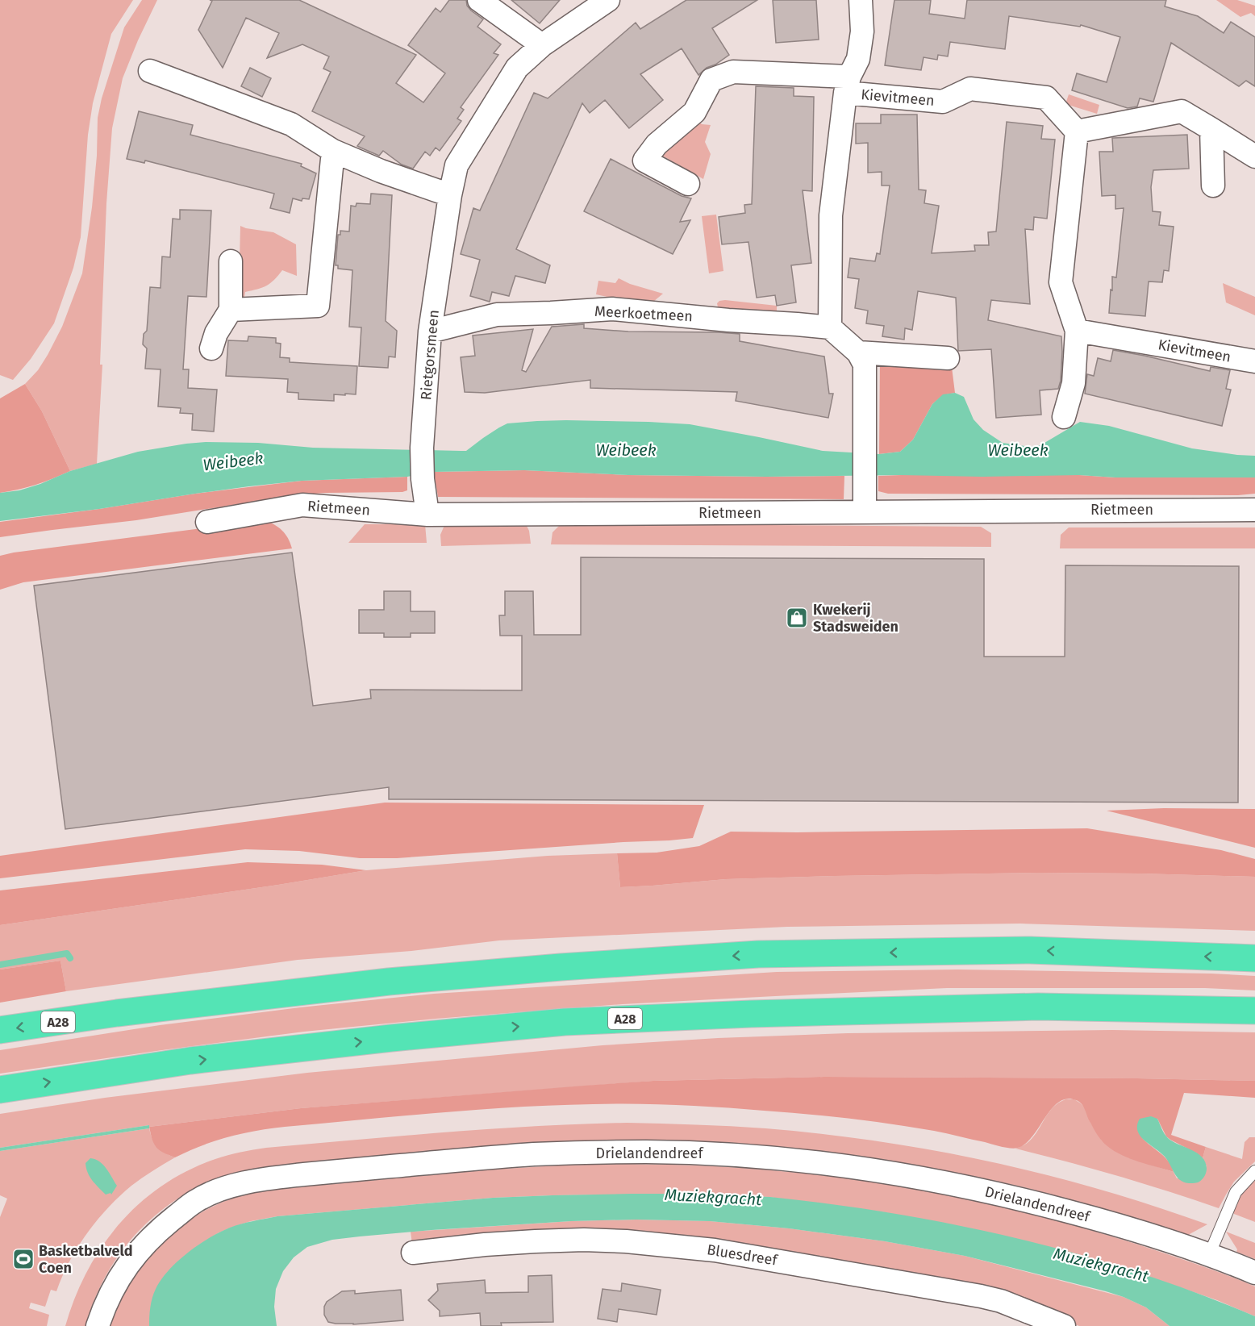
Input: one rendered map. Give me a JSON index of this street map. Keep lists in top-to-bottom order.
{
  "streets": {
    "highway": ["A28"],
    "street": [
      "Kievitmeen",
      "Meerkoetmeen",
      "Rietgorsmeen",
      "Rietmeen",
      "Drielandendreef",
      "Bluesdreef"
    ]
  },
  "crossings": [
    ["Meerkoetmeen", "Rietgorsmeen"],
    ["Rietgorsmeen", "Rietmeen"]
  ],
  "water": ["Weibeek", "Muziekgracht"],
  "places": {
    "shop": ["Kwekerij Stadsweiden"],
    "sports": ["Basketbalveld Coen"]
  }
}
